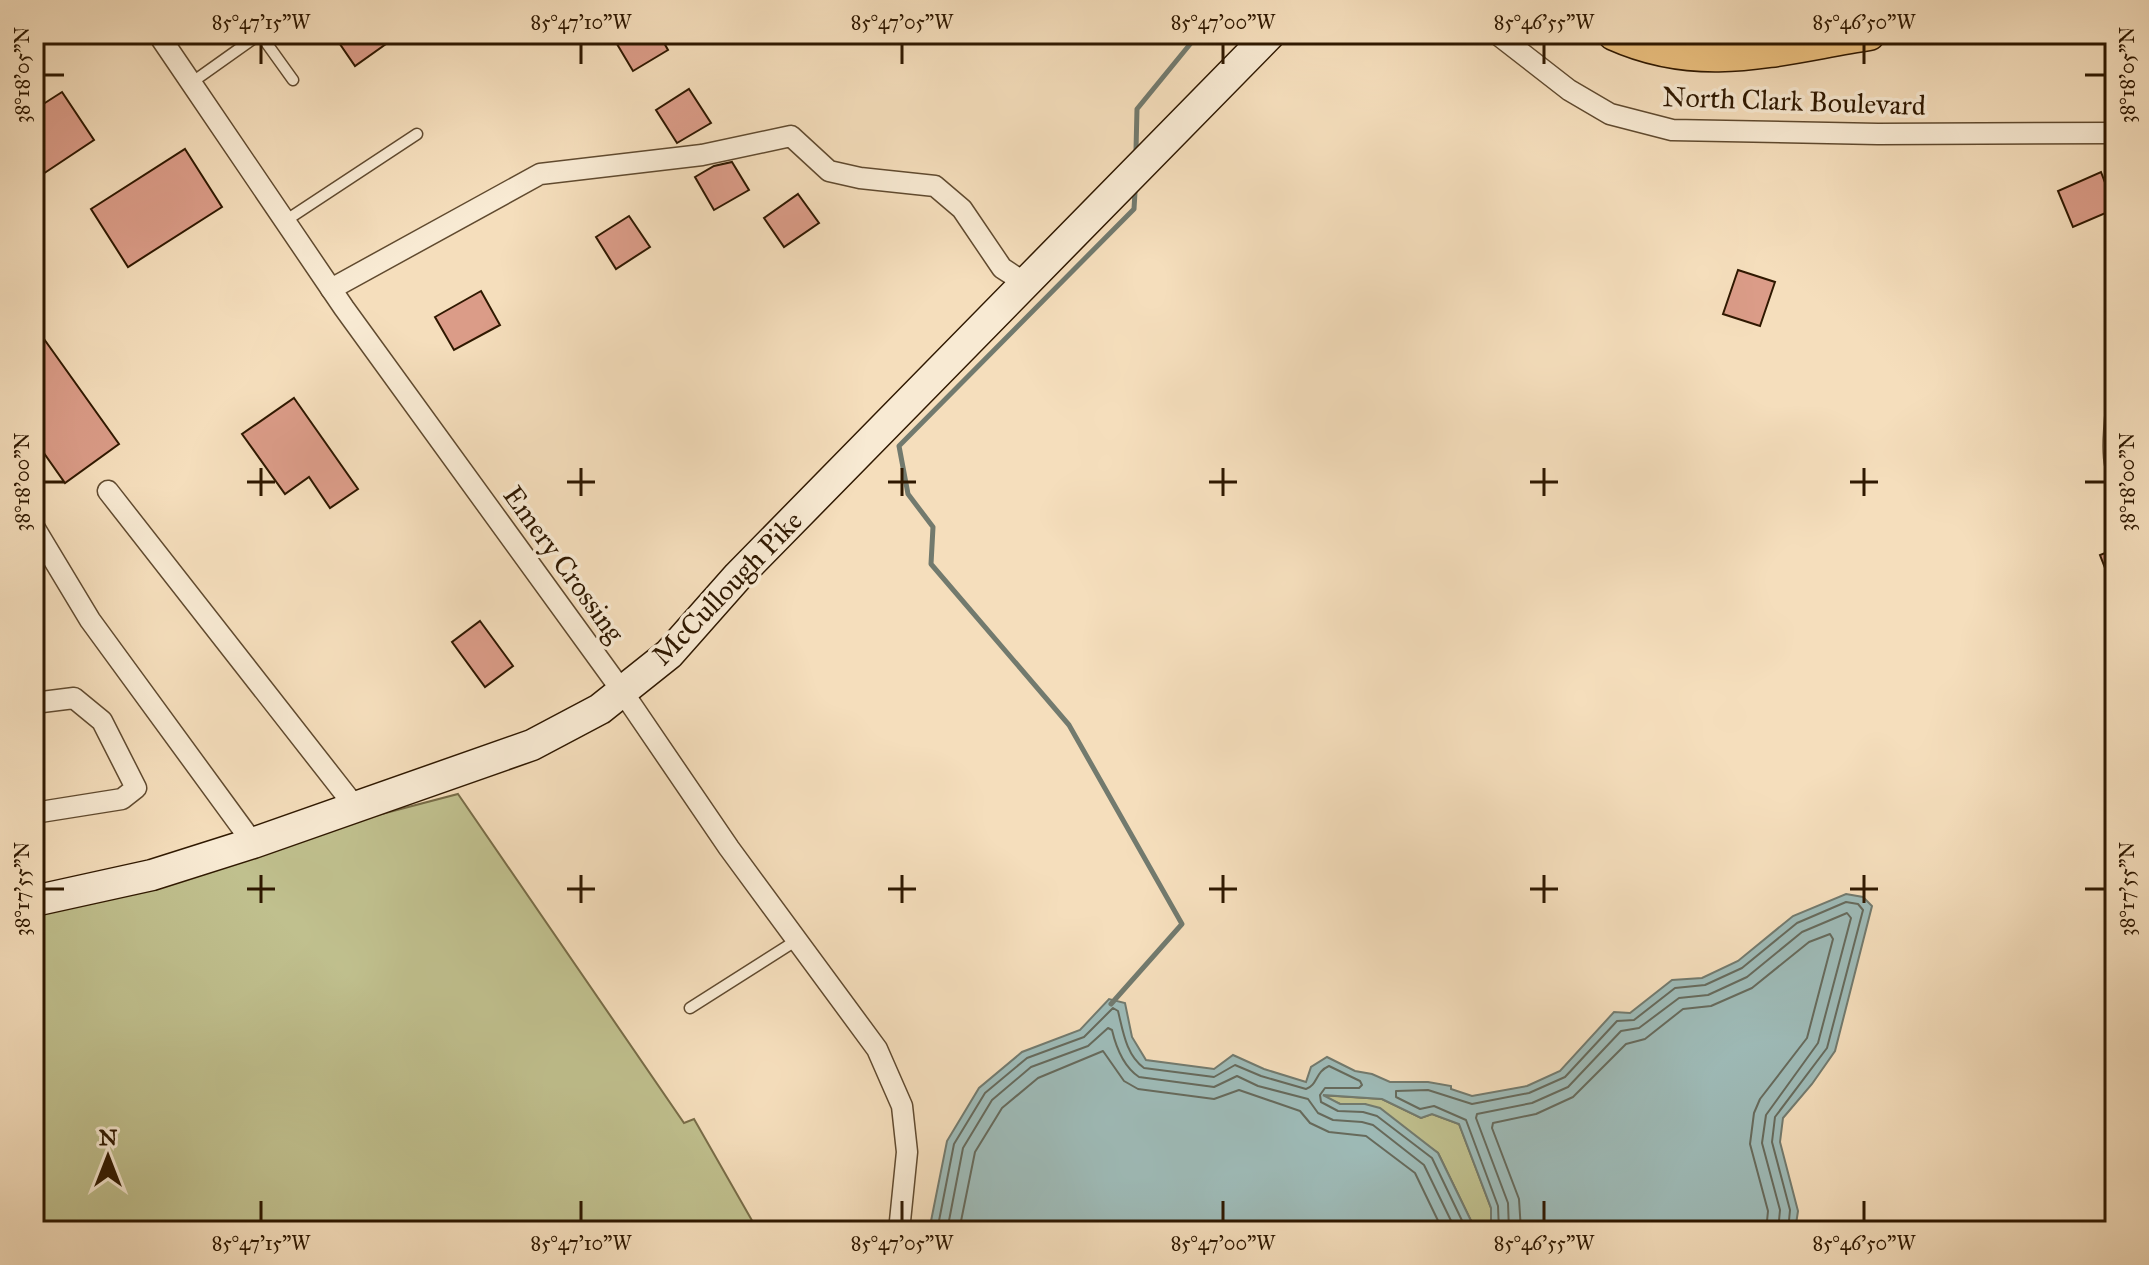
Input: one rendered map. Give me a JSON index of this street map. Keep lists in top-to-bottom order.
{
  "streets": {
    "street": ["North Clark Boulevard", "Emery Crossing", "McCullough Pike"]
  },
  "crossings": [
    ["Emery Crossing", "McCullough Pike"]
  ],
  "north": "top",
  "coordinates": [
    "85°47'15\"W",
    "85°47'10\"W",
    "85°47'05\"W",
    "85°47'00\"W",
    "85°46'55\"W",
    "85°46'50\"W",
    "38°18'05\"N",
    "38°18'00\"N",
    "38°17'55\"N"
  ]
}
